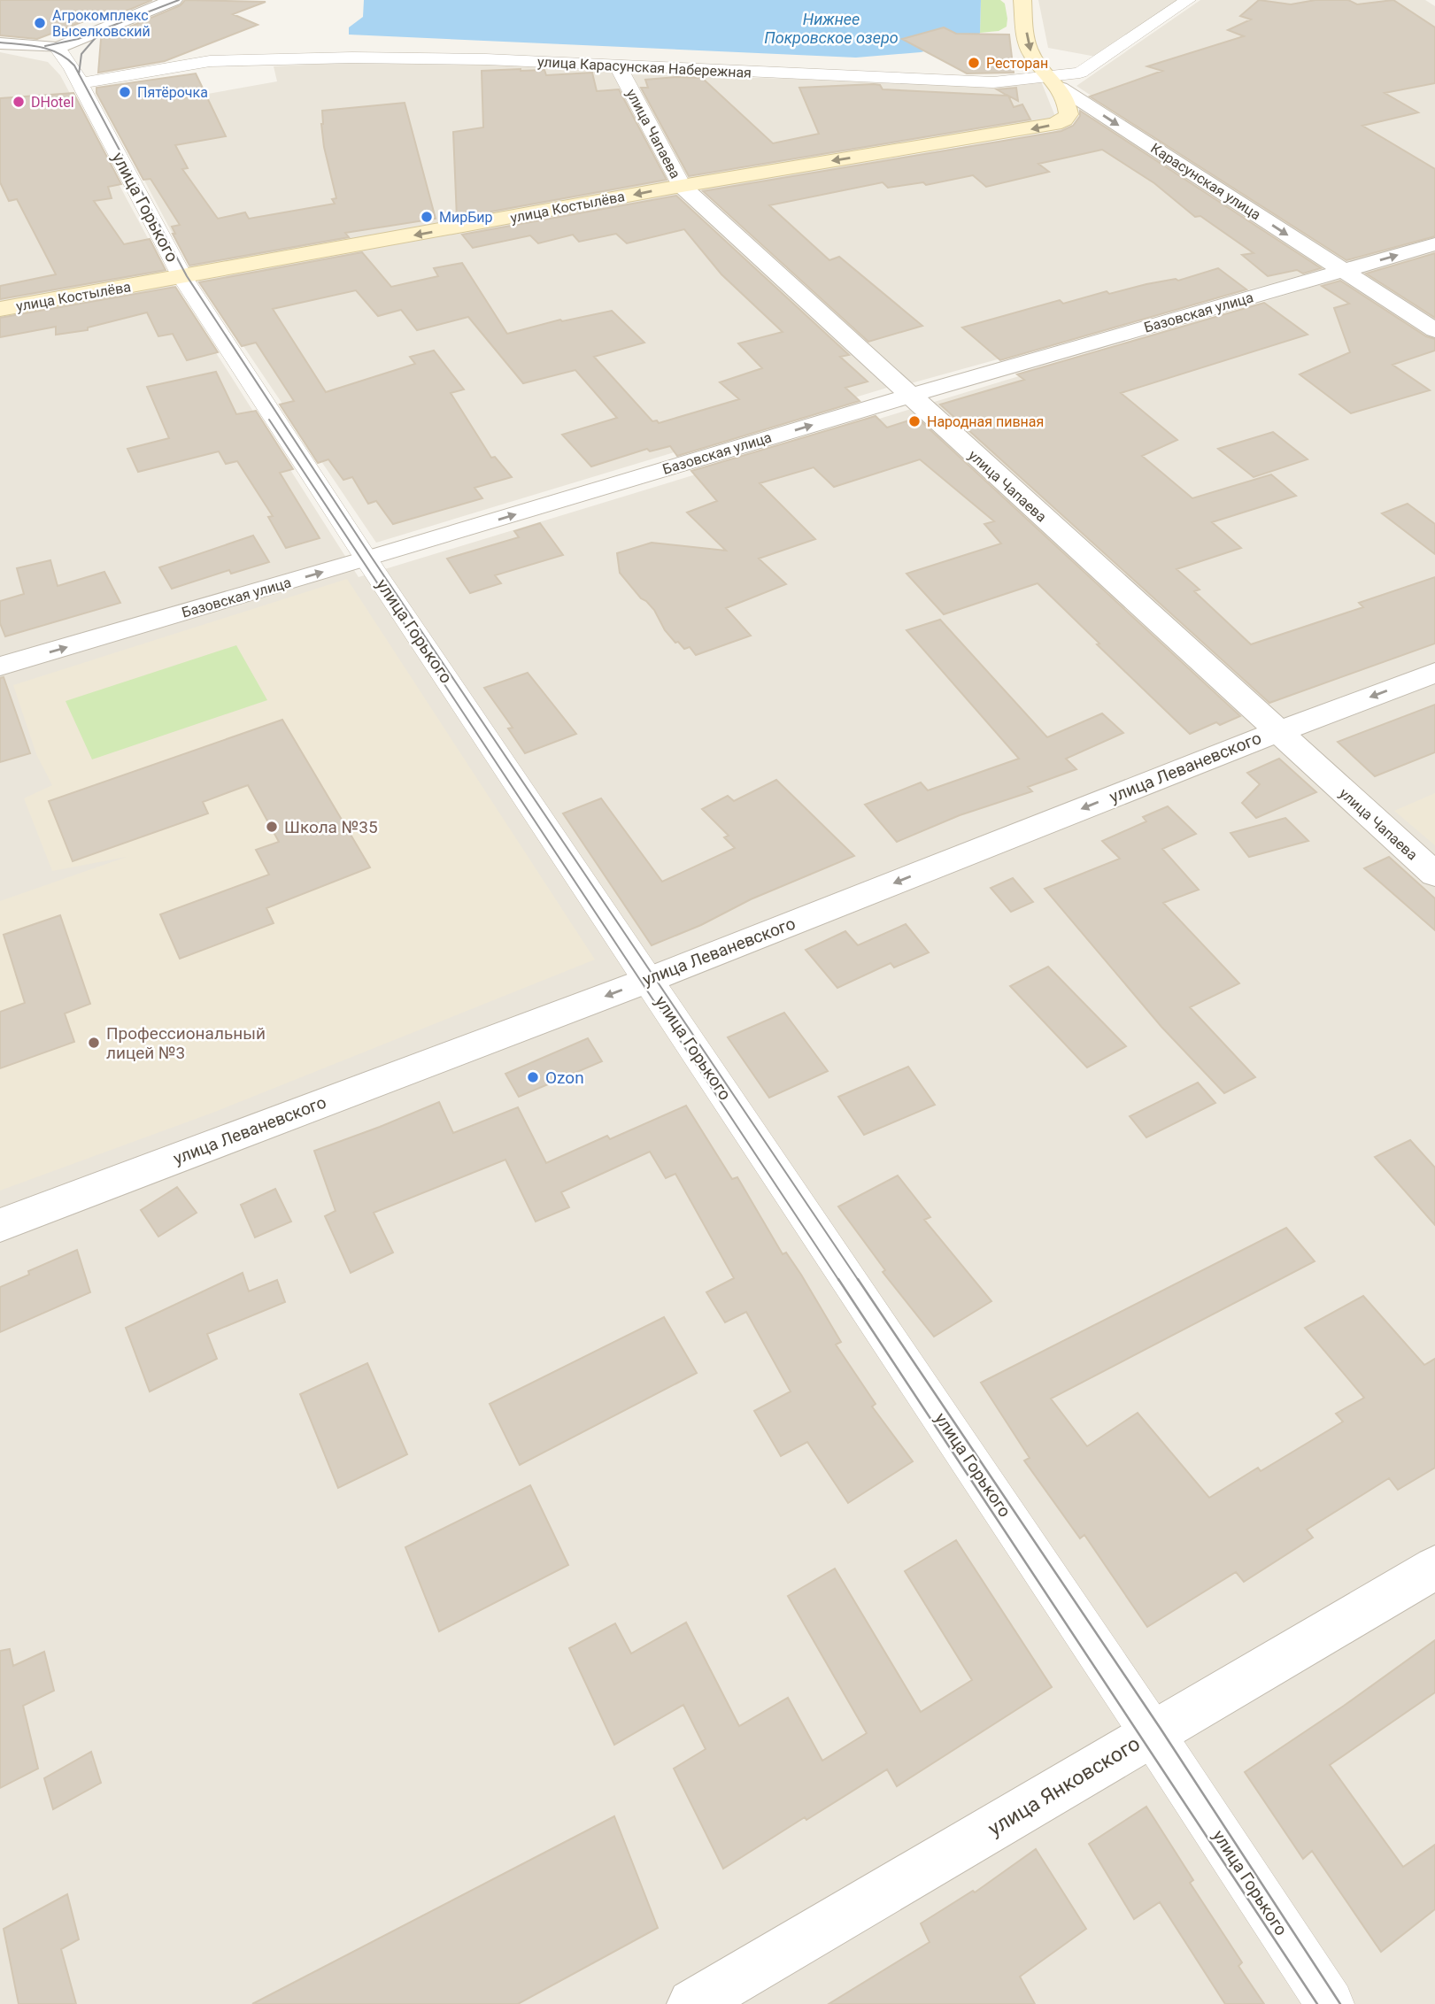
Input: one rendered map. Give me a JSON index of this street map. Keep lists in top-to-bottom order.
{
  "streets": {
    "main road": ["Карасунская улица", "улица Костылёва"],
    "street": [
      "улица Карасунская Набережная",
      "улица Чапаева",
      "улица Горького",
      "Базовская улица",
      "улица Леваневского",
      "улица Янковского"
    ]
  },
  "crossings": [
    ["улица Карасунская Набережная", "улица Чапаева"],
    ["улица Карасунская Набережная", "Карасунская улица"],
    ["улица Карасунская Набережная", "улица Горького"],
    ["улица Карасунская Набережная", "улица Костылёва"],
    ["улица Чапаева", "улица Костылёва"],
    ["улица Чапаева", "Базовская улица"],
    ["улица Чапаева", "улица Леваневского"],
    ["Карасунская улица", "улица Костылёва"],
    ["Карасунская улица", "Базовская улица"],
    ["улица Горького", "улица Костылёва"],
    ["улица Горького", "Базовская улица"],
    ["улица Горького", "улица Леваневского"],
    ["улица Горького", "улица Янковского"]
  ],
  "one_way": [
    "Карасунская улица",
    "улица Костылёва",
    "Базовская улица",
    "улица Леваневского"
  ],
  "water": ["Нижнее Покровское озеро"],
  "places": [
    "Агрокомплекс Выселковский",
    "Ресторан",
    "Пятёрочка",
    "DHotel",
    "МирБир",
    "Народная пивная",
    "Школа №35",
    "Профессиональный лицей №3",
    "Ozon"
  ]
}
